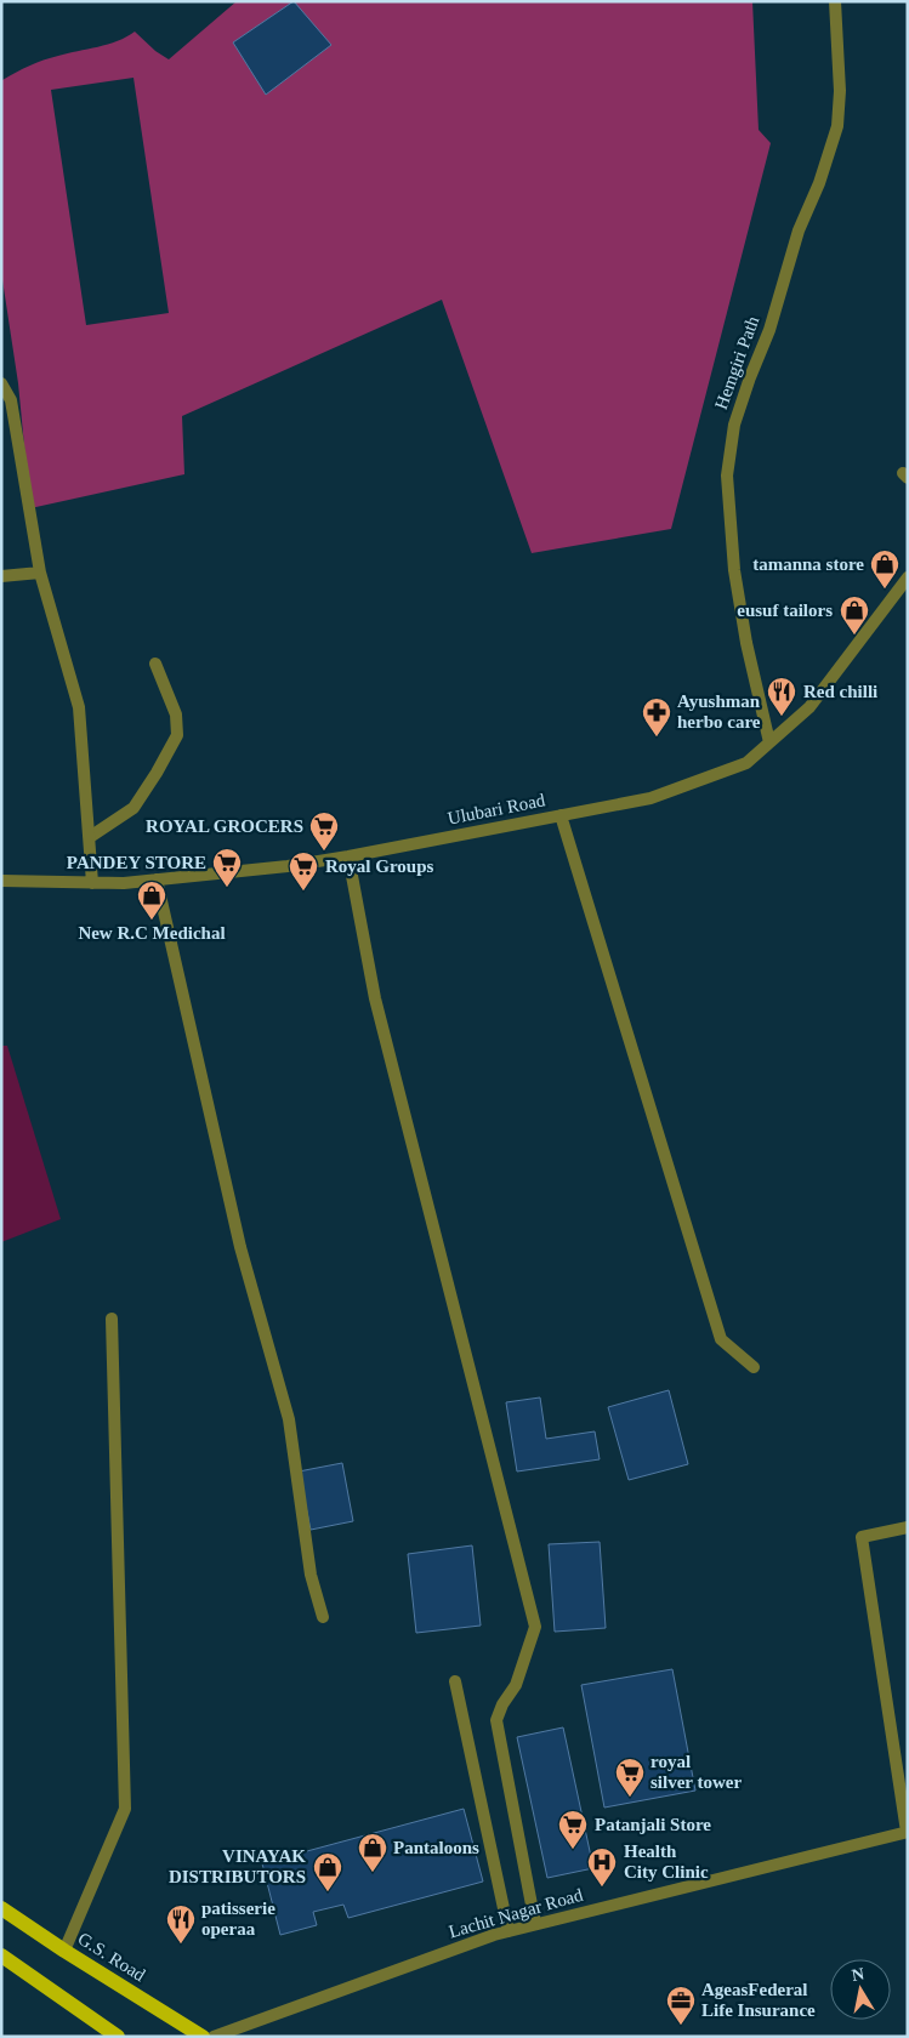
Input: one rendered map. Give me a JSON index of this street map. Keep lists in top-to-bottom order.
{
  "streets": {
    "main road": ["G.S. Road"],
    "street": ["Hemgiri Path", "Ulubari Road", "Lachit Nagar Road"]
  },
  "crossings": [
    ["Hemgiri Path", "Ulubari Road"]
  ],
  "places": {
    "shop": [
      "tamanna store",
      "eusuf tailors",
      "New R.C Medichal",
      "Pantaloons",
      "VINAYAK DISTRIBUTORS"
    ],
    "restaurant": ["Red chilli", "patisserie operaa"],
    "pharmacy": ["Ayushman herbo care"],
    "supermarket": [
      "ROYAL GROCERS",
      "PANDEY STORE",
      "Royal Groups",
      "royal silver tower",
      "Patanjali Store"
    ],
    "hospital": ["Health City Clinic"],
    "office": ["AgeasFederal Life Insurance"]
  },
  "north": "top"
}
